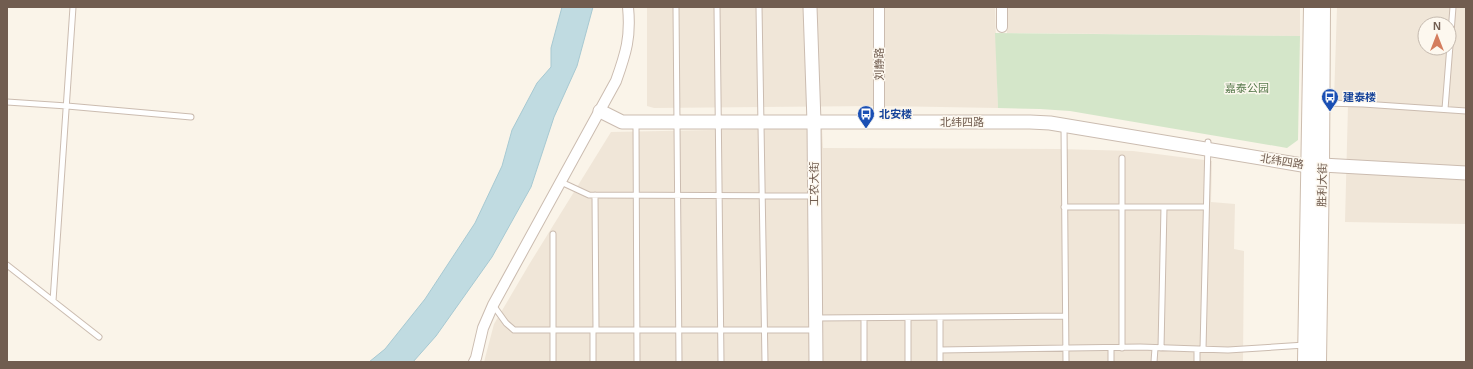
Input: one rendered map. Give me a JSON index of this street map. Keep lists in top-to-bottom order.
{
  "streets": {
    "main road": ["胜利大街"],
    "street": ["刘静路", "北纬四路", "工农大街"]
  },
  "crossings": [
    ["刘静路", "北纬四路"],
    ["北纬四路", "工农大街"],
    ["北纬四路", "胜利大街"]
  ],
  "parks": ["嘉泰公园"],
  "places": {
    "bus stop": ["建泰楼", "北安楼"]
  },
  "north": "top"
}
